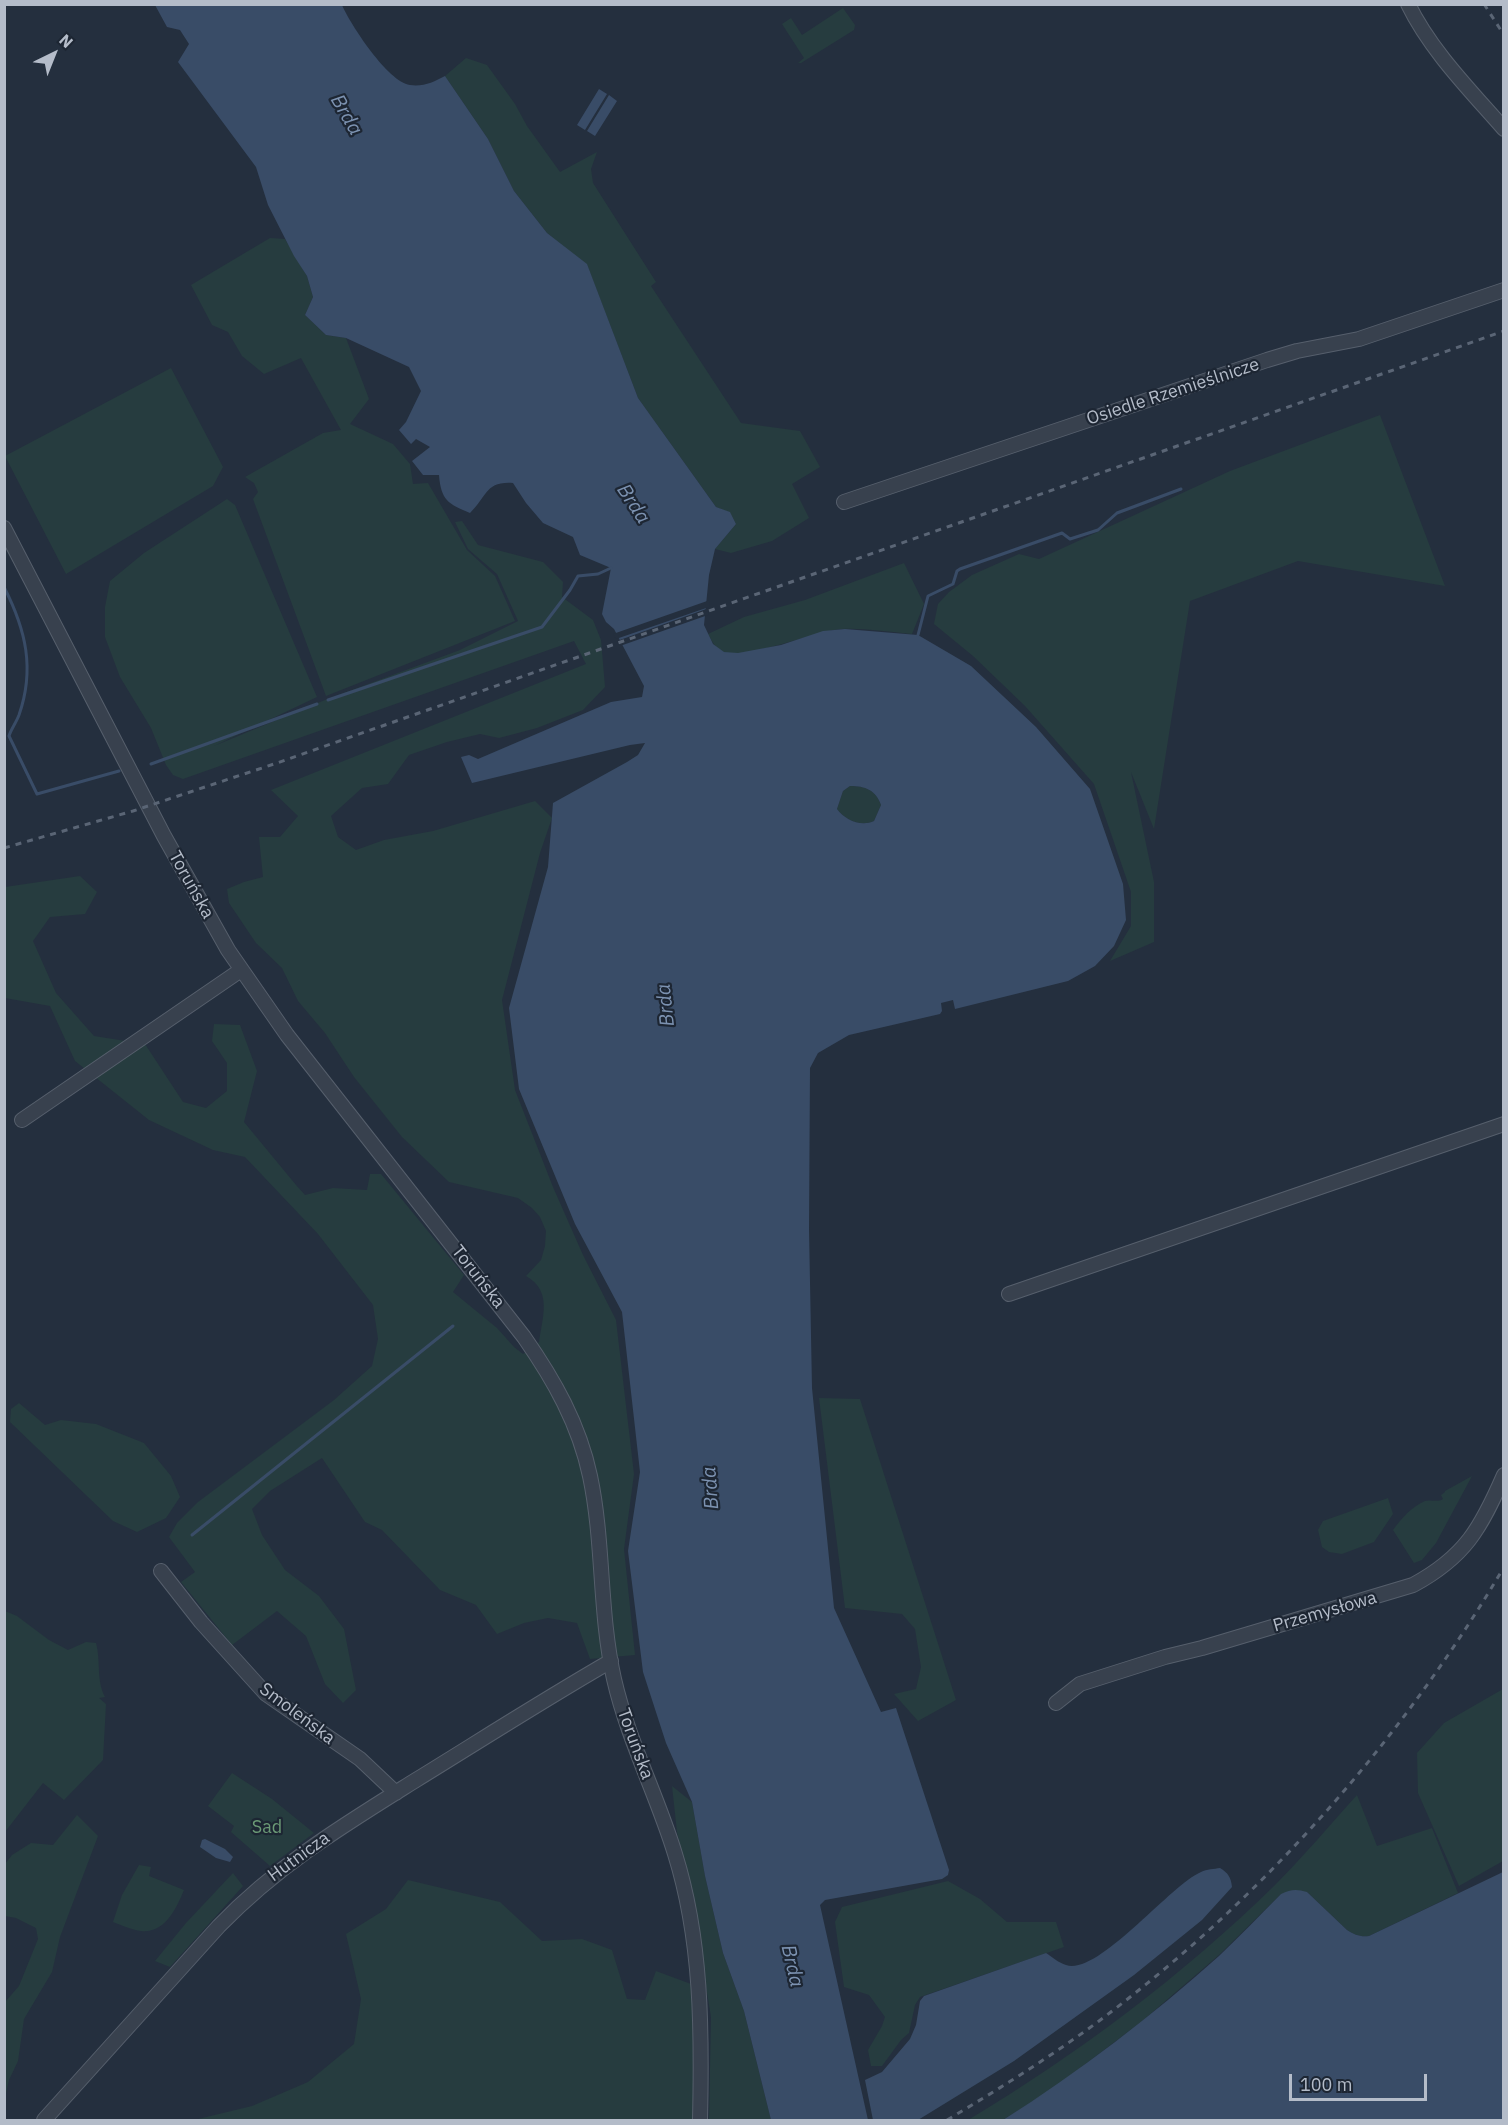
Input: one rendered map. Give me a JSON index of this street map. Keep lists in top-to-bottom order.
{
  "streets": {
    "street": [
      "Osiedle Rzemieślnicze",
      "Toruńska",
      "Przemysłowa",
      "Smoleńska",
      "Hutnicza"
    ]
  },
  "crossings": [
    ["Toruńska", "Hutnicza"],
    ["Smoleńska", "Hutnicza"]
  ],
  "water": ["Brda"],
  "parks": ["Sad"],
  "scale_bar": "100 m",
  "north": "top right"
}
